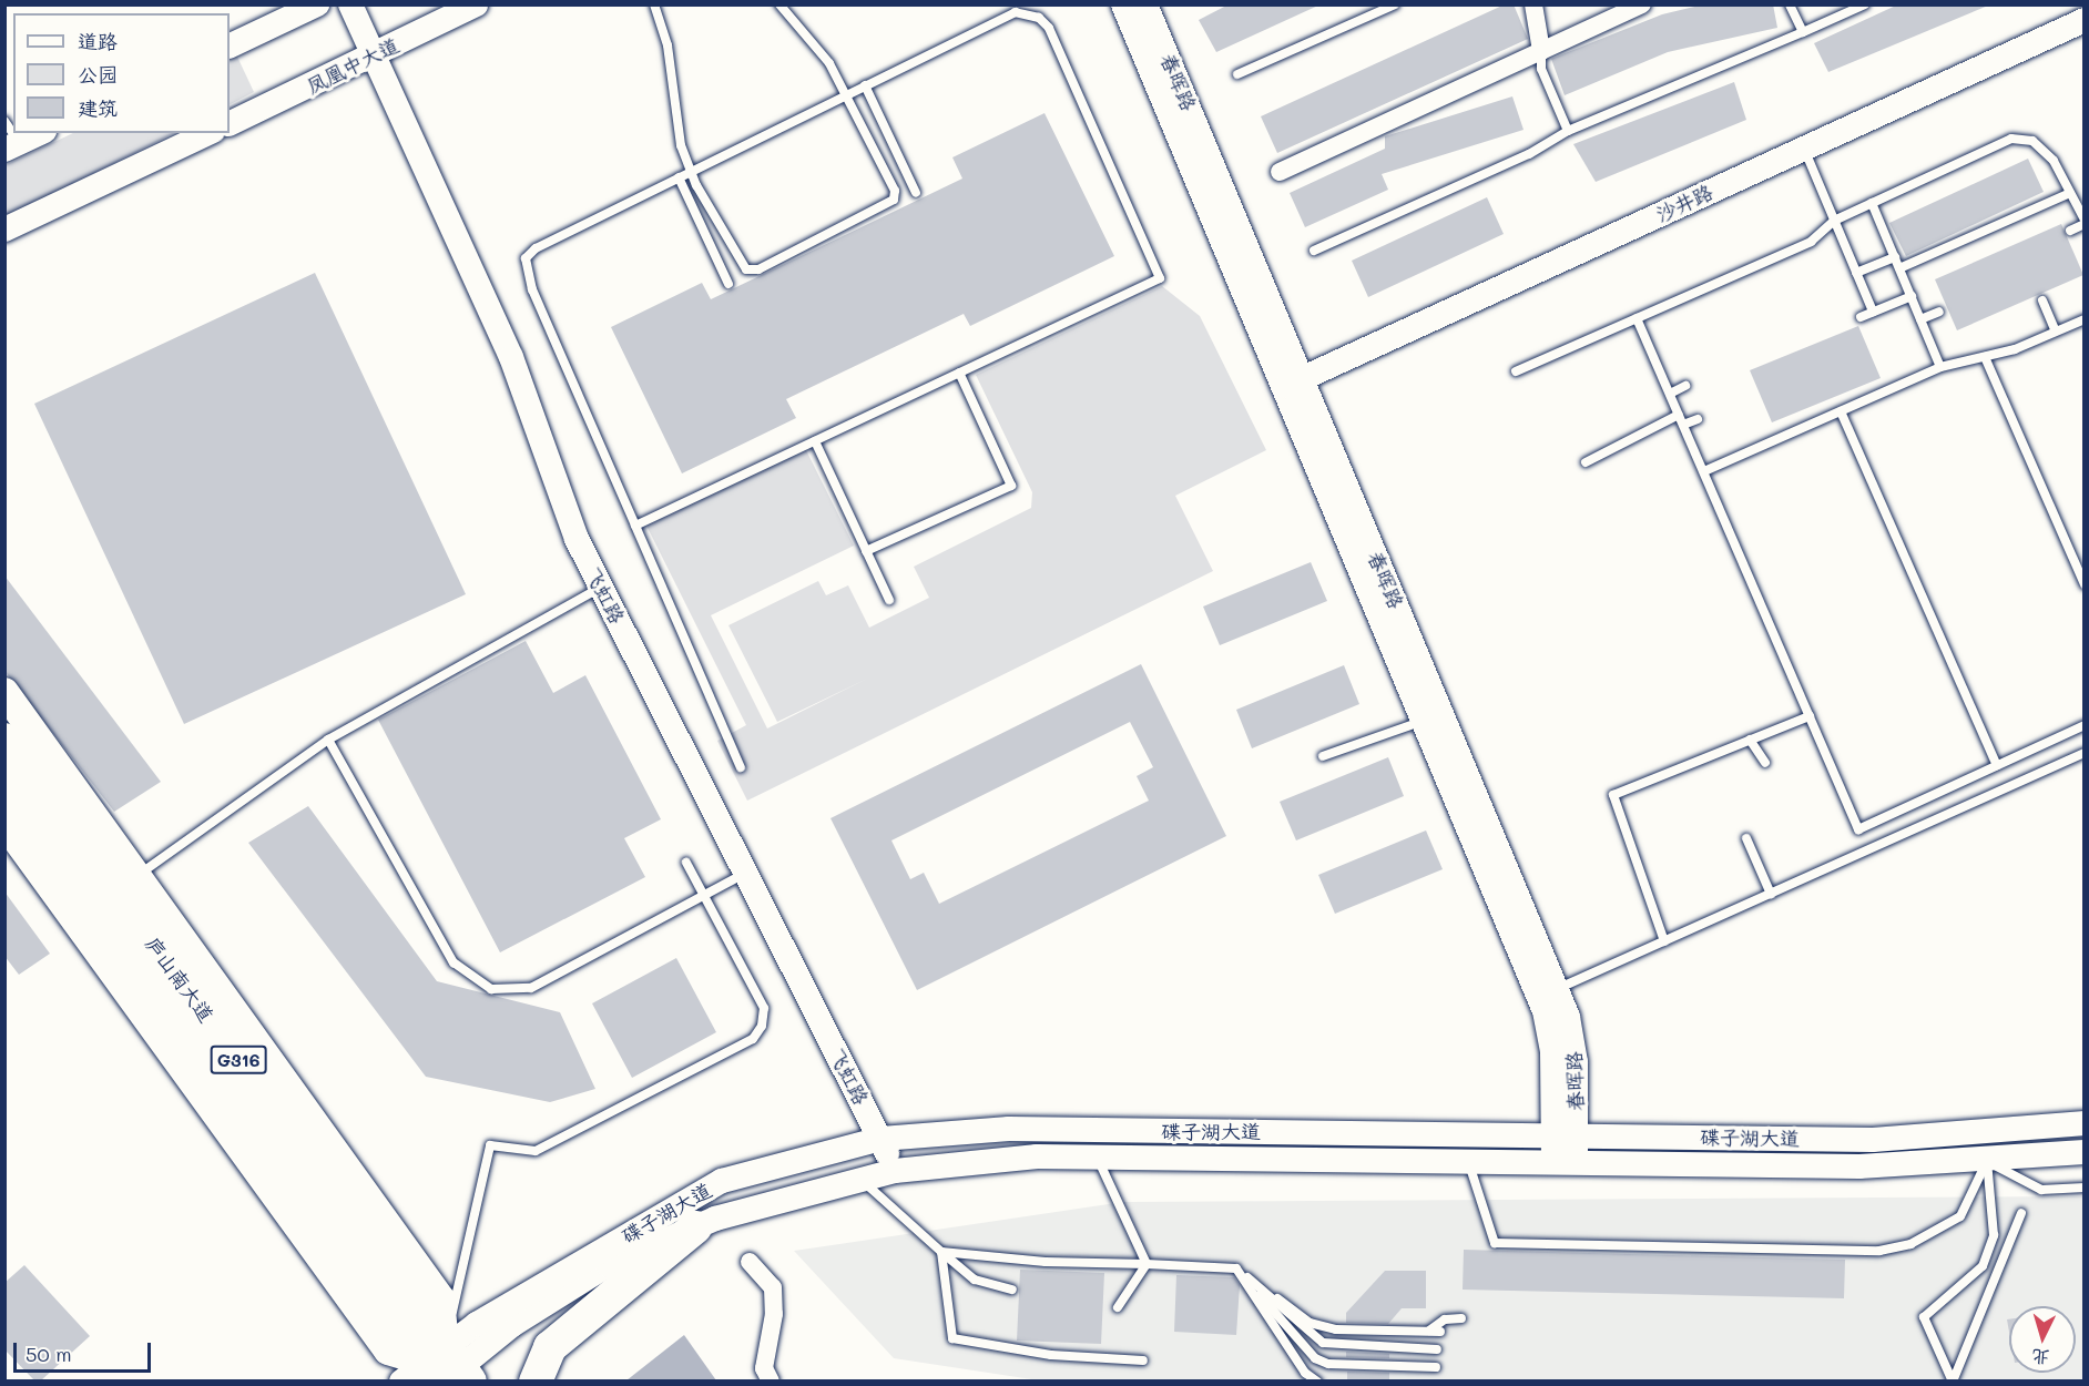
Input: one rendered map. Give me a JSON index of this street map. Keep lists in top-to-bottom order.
{
  "streets": {
    "highway": ["庐山南大道", "G316"],
    "street": [
      "凤凰中大道",
      "春晖路",
      "沙井路",
      "飞虹路",
      "碟子湖大道"
    ]
  },
  "crossings": [
    ["凤凰中大道", "飞虹路"],
    ["春晖路", "沙井路"],
    ["春晖路", "碟子湖大道"],
    ["飞虹路", "碟子湖大道"],
    ["庐山南大道", "碟子湖大道"]
  ],
  "legend": ["道路", "公园", "建筑"],
  "scale_bar": "50 m",
  "north": "bottom"
}
